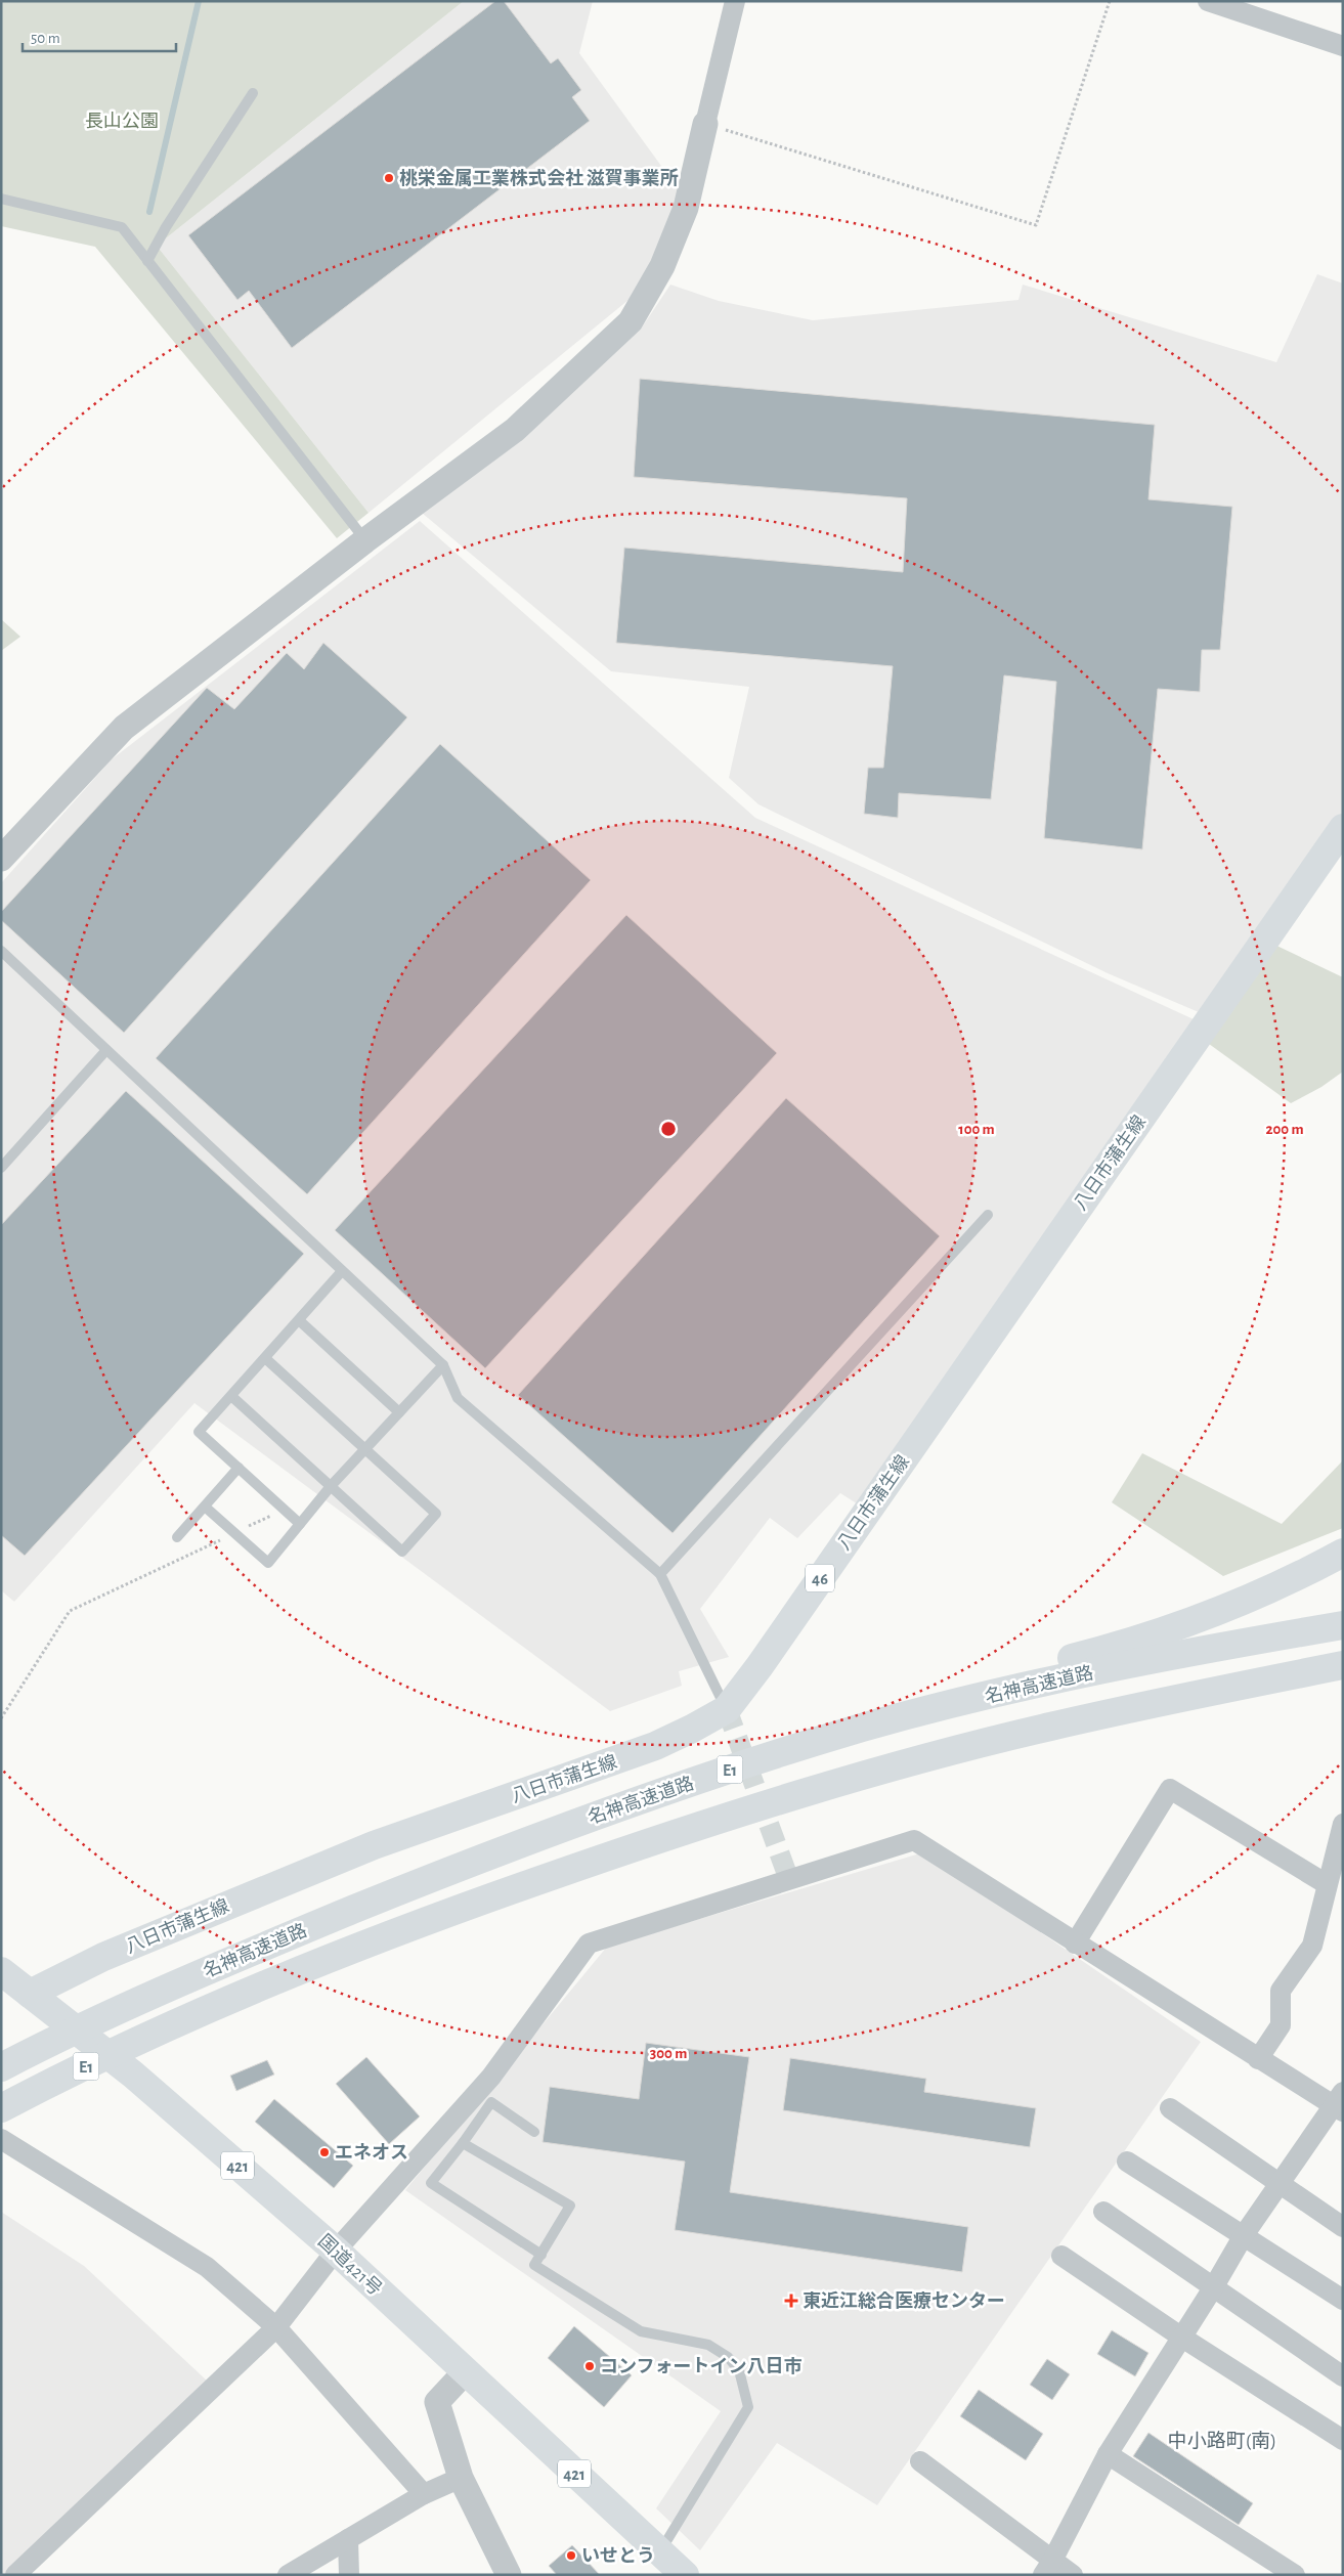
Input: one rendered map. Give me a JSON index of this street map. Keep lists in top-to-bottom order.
{
  "streets": {
    "main road": [
      "八日市蒲生線",
      "46",
      "名神高速道路",
      "E1",
      "421",
      "国道421号"
    ]
  },
  "crossings": [
    ["八日市蒲生線", "国道421号"]
  ],
  "districts": ["中小路町(南)"],
  "parks": ["長山公園"],
  "places": {
    "other": [
      "桃栄金属工業株式会社 滋賀事業所",
      "エネオス",
      "コンフォートイン八日市",
      "いせとう"
    ],
    "health": ["東近江総合医療センター"]
  },
  "scale_bar": "50 m",
  "rings": ["100 m", "200 m", "300 m"]
}
